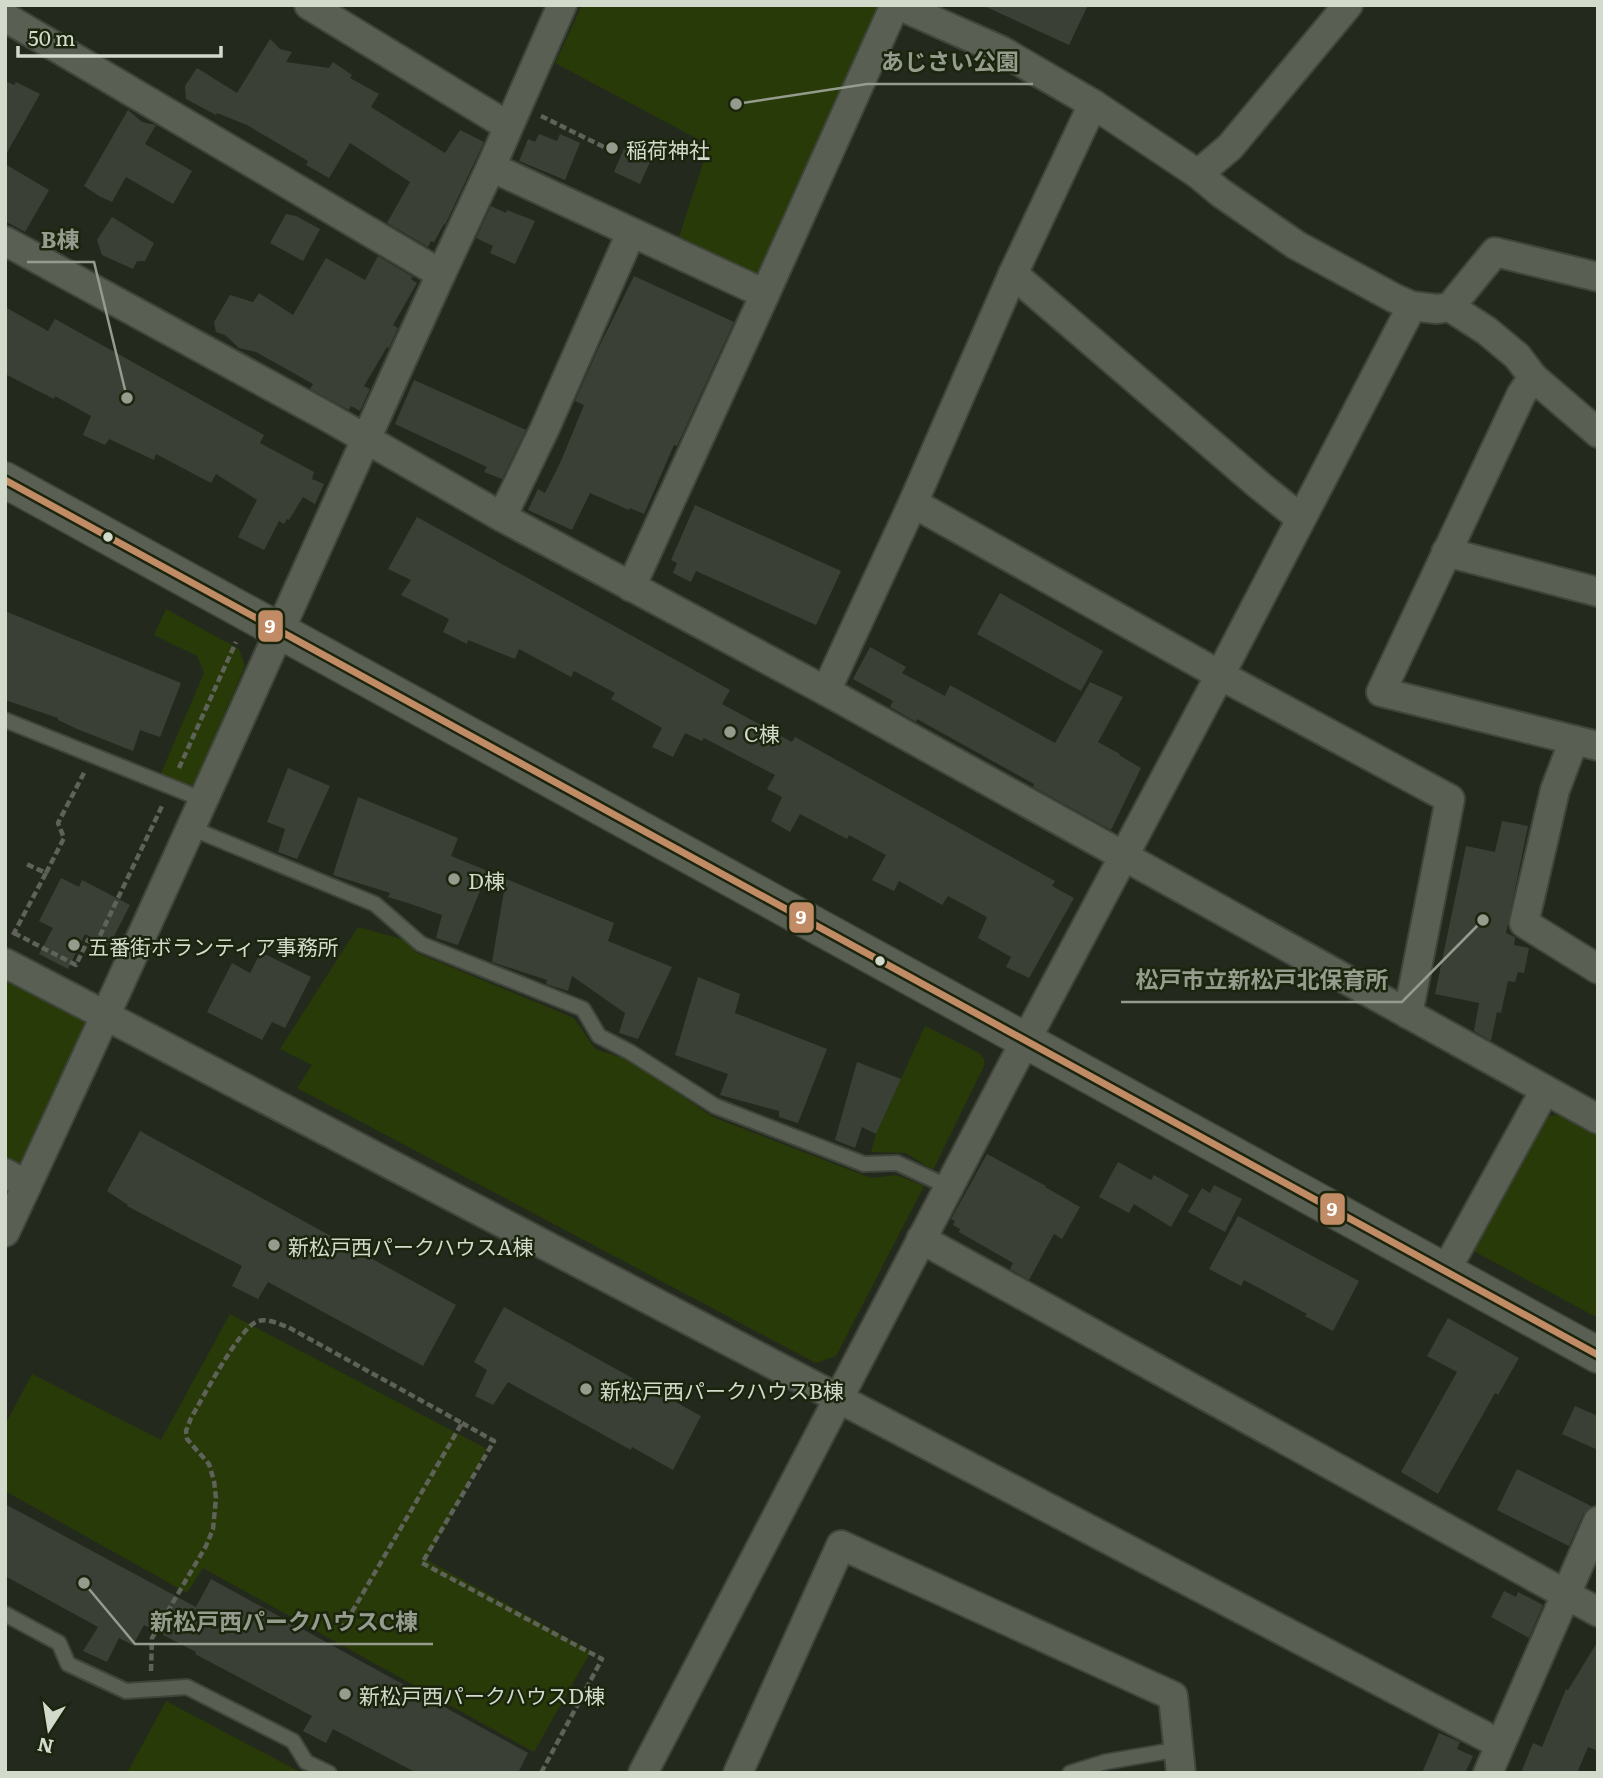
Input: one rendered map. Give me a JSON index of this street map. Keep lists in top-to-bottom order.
{
  "places": [
    "あじさい公園",
    "稲荷神社",
    "B棟",
    "C棟",
    "D棟",
    "松戸市立新松戸北保育所",
    "五番街ボランティア事務所",
    "新松戸西パークハウスA棟",
    "新松戸西パークハウスB棟",
    "新松戸西パークハウスC棟",
    "新松戸西パークハウスD棟"
  ],
  "lines": ["transit line 9"],
  "scale_bar": "50 m",
  "north": "bottom"
}
